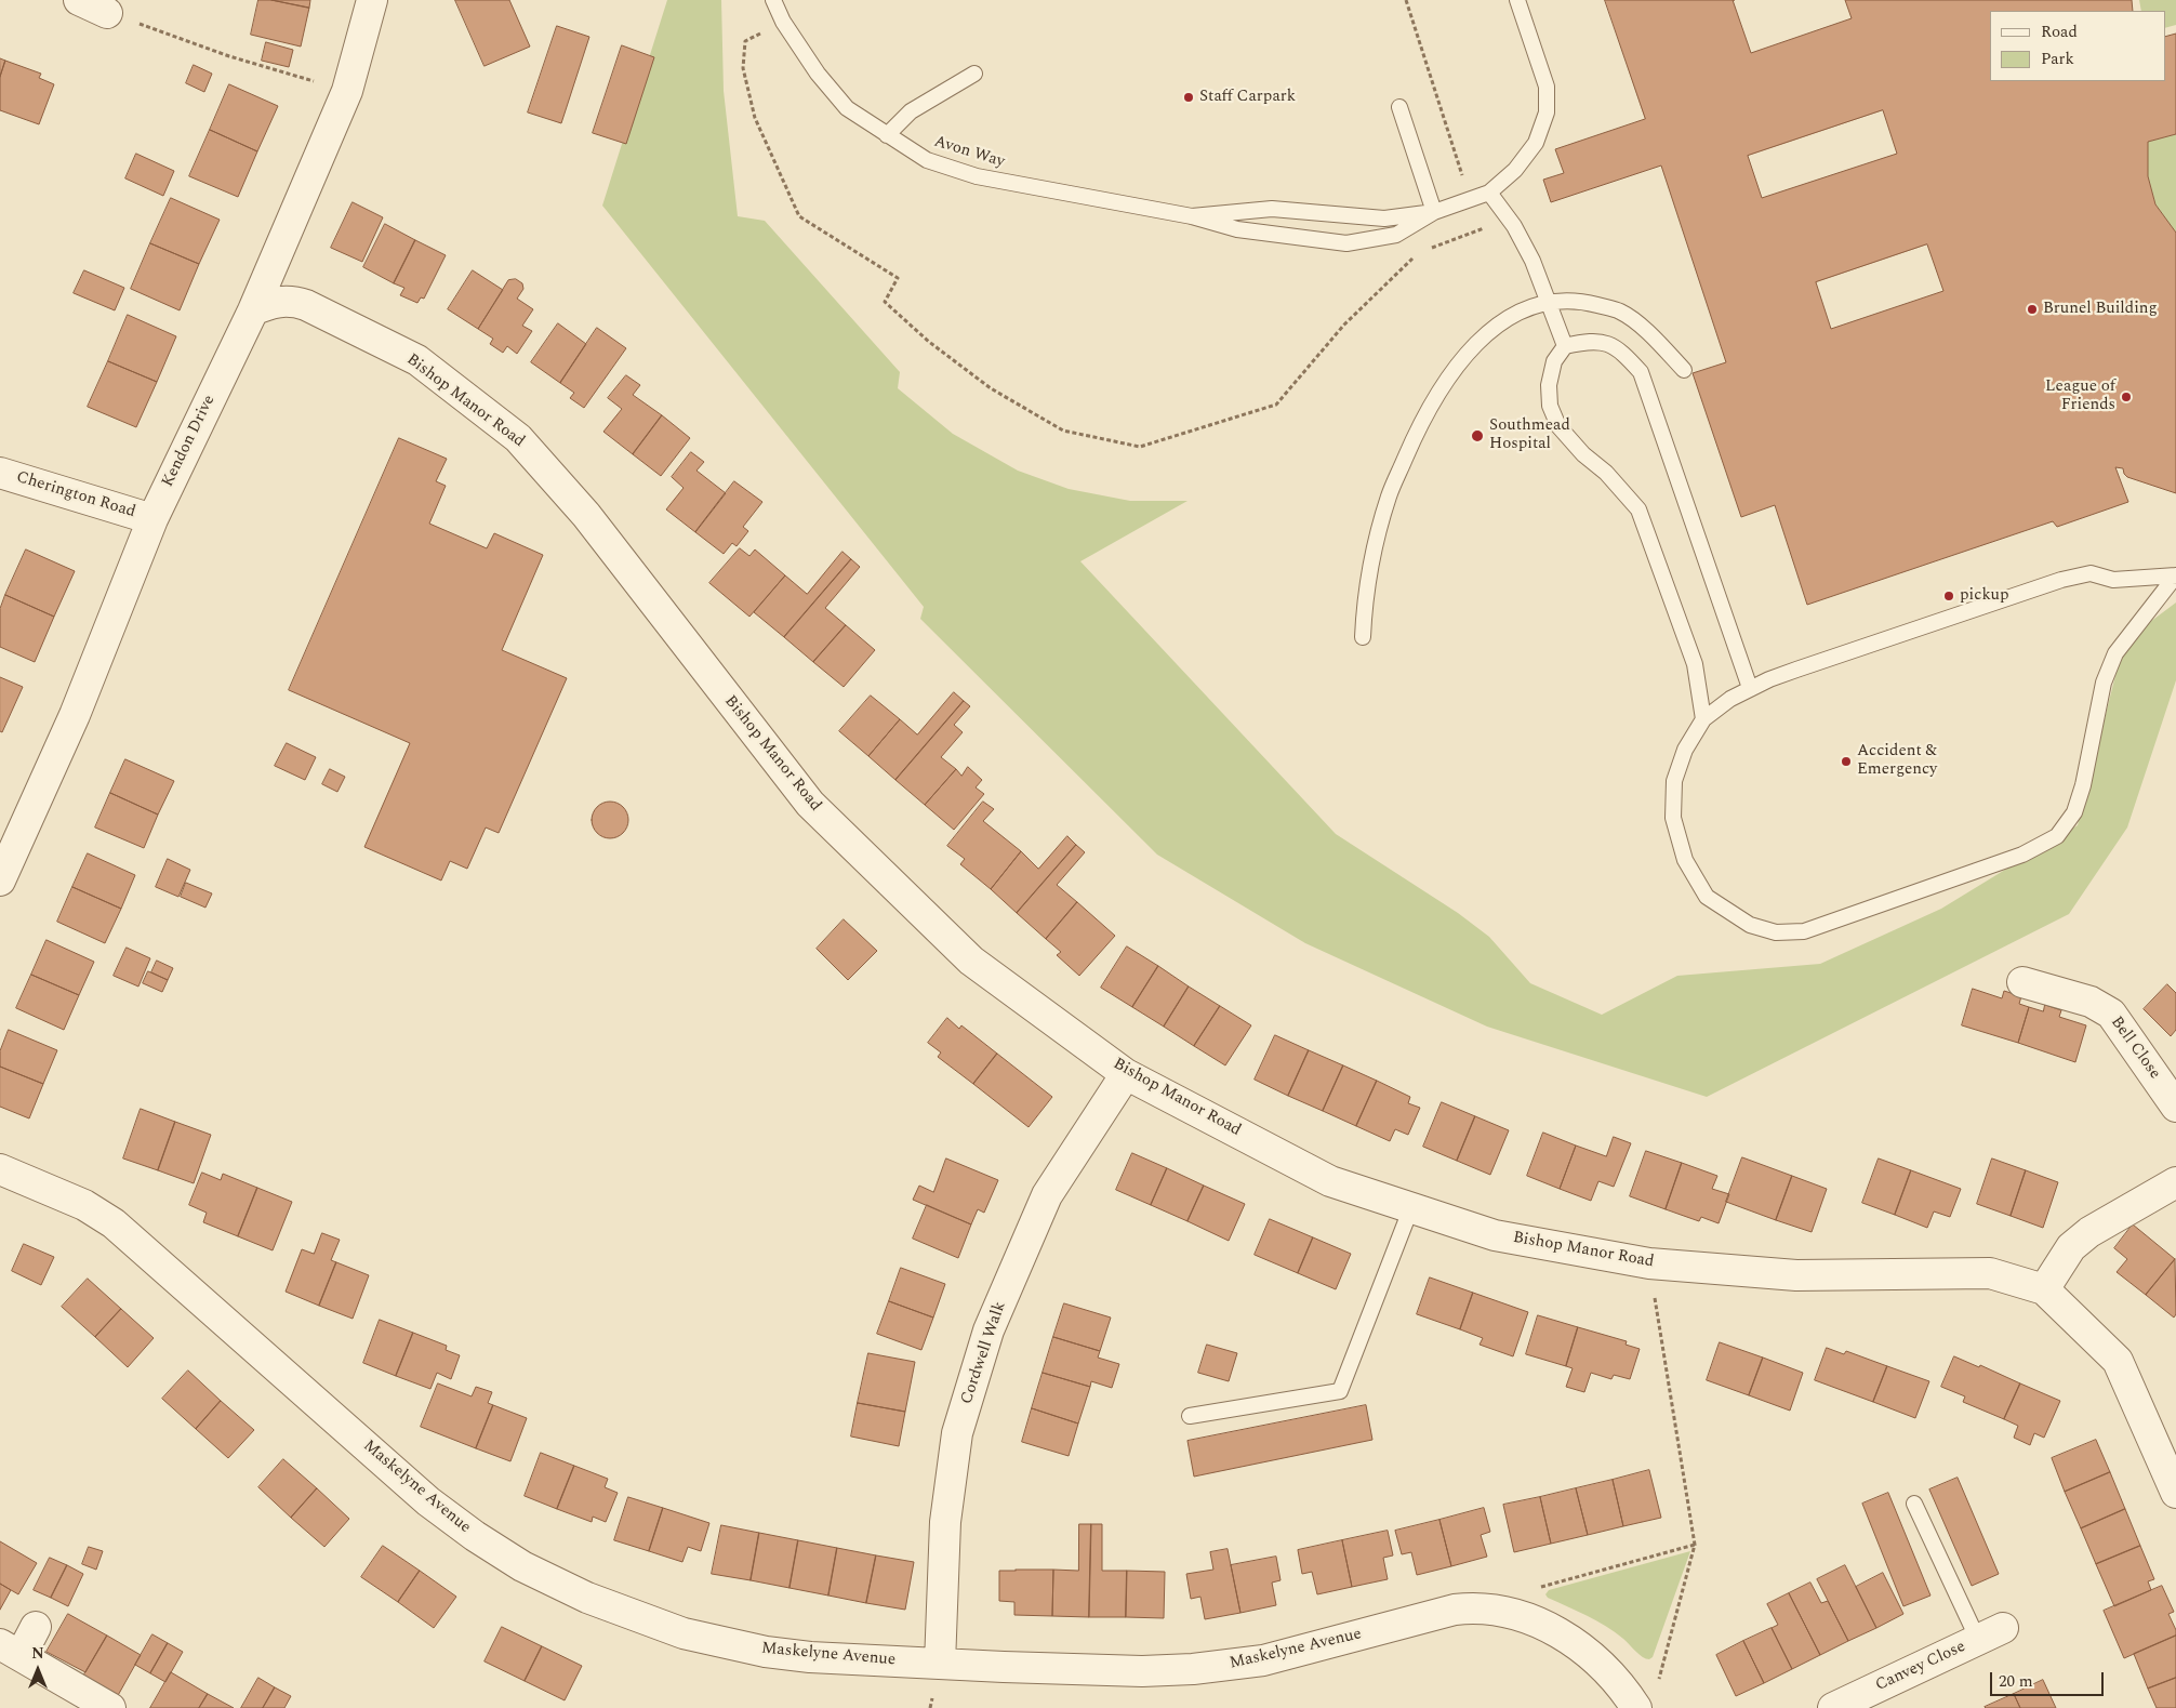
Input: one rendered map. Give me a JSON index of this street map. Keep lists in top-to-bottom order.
{
  "streets": {
    "street": [
      "Bishop Manor Road",
      "Kendon Drive",
      "Cherington Road",
      "Bell Close",
      "Cordwell Walk",
      "Maskelyne Avenue",
      "Canvey Close"
    ],
    "lane": ["Avon Way"]
  },
  "crossings": [
    ["Bishop Manor Road", "Kendon Drive"],
    ["Bishop Manor Road", "Cordwell Walk"],
    ["Kendon Drive", "Cherington Road"],
    ["Cordwell Walk", "Maskelyne Avenue"]
  ],
  "places": [
    "Staff Carpark",
    "Brunel Building",
    "League of Friends",
    "Southmead Hospital",
    "pickup",
    "Accident & Emergency"
  ],
  "legend": ["Road", "Park"],
  "scale_bar": "20 m",
  "north": "top"
}
